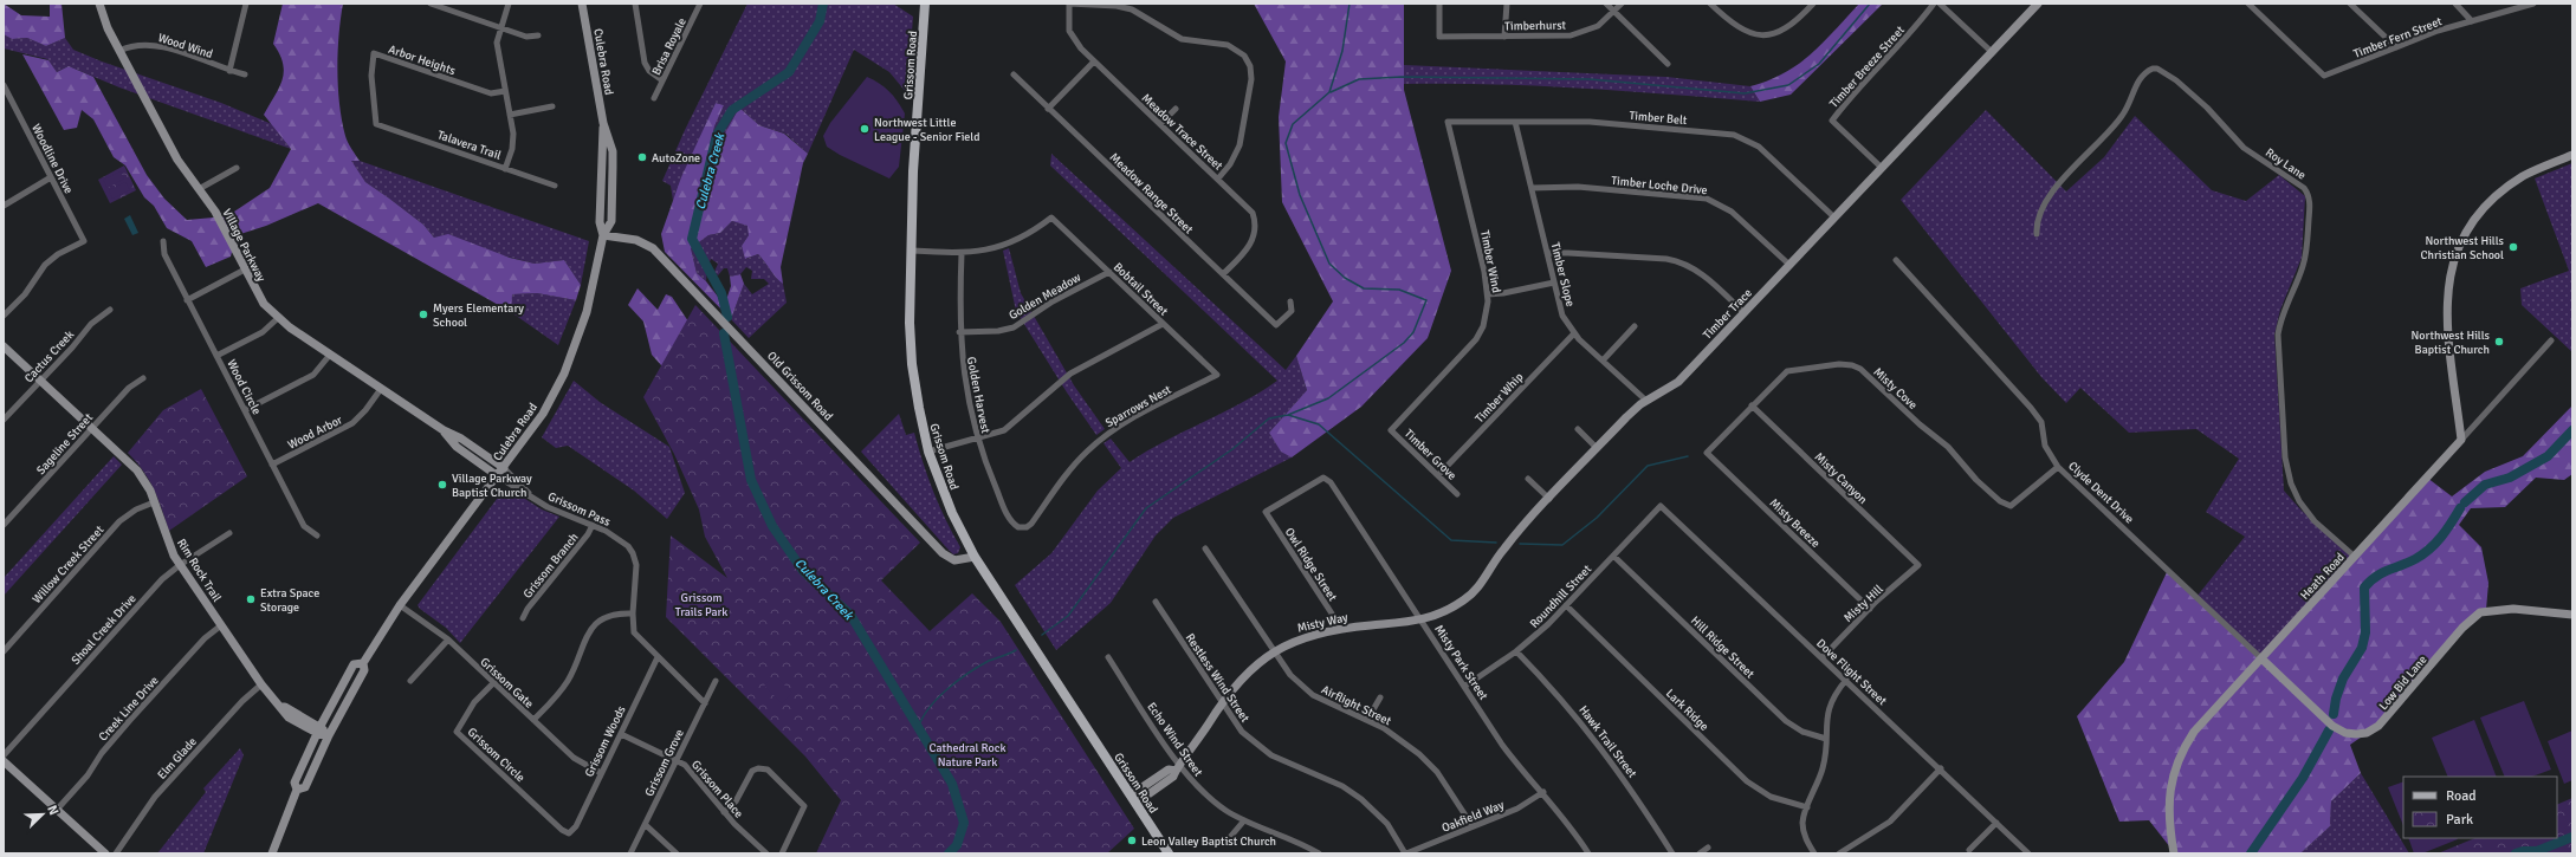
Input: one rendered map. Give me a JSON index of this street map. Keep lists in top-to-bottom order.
{
  "streets": {
    "main road": ["Grissom Road"],
    "street": [
      "Timberhurst",
      "Timber Fern Street",
      "Wood Wind",
      "Brisa Royale",
      "Arbor Heights",
      "Culebra Road",
      "Timber Breeze Street",
      "Timber Belt",
      "Meadow Trace Street",
      "Talavera Trail",
      "Woodline Drive",
      "Roy Lane",
      "Timber Loche Drive",
      "Meadow Range Street",
      "Village Parkway",
      "Timber Wind",
      "Timber Slope",
      "Bobtail Street",
      "Golden Meadow",
      "Timber Trace",
      "Cactus Creek",
      "Old Grissom Road",
      "Wood Circle",
      "Misty Cove",
      "Golden Harvest",
      "Timber Whip",
      "Sparrows Nest",
      "Wood Arbor",
      "Sageline Street",
      "Timber Grove",
      "Misty Canyon",
      "Clyde Dent Drive",
      "Grissom Pass",
      "Misty Breeze",
      "Willow Creek Street",
      "Owl Ridge Street",
      "Grissom Branch",
      "Rim Rock Trail",
      "Heath Road",
      "Roundhill Street",
      "Misty Hill",
      "Misty Way",
      "Shoal Creek Drive",
      "Hill Ridge Street",
      "Misty Park Street",
      "Dove Flight Street",
      "Restless Wind Street",
      "Grissom Gate",
      "Low Bid Lane",
      "Airflight Street",
      "Creek Line Drive",
      "Lark Ridge",
      "Echo Wind Street",
      "Grissom Woods",
      "Hawk Trail Street",
      "Grissom Circle",
      "Elm Glade",
      "Grissom Grove",
      "Grissom Place",
      "Oakfield Way"
    ]
  },
  "crossings": [
    ["Wood Wind", "Village Parkway"],
    ["Arbor Heights", "Talavera Trail"],
    ["Culebra Road", "Village Parkway"],
    ["Culebra Road", "Old Grissom Road"],
    ["Culebra Road", "Grissom Pass"],
    ["Culebra Road", "Rim Rock Trail"],
    ["Culebra Road", "Grissom Gate"],
    ["Grissom Road", "Old Grissom Road"],
    ["Timber Breeze Street", "Timber Trace"],
    ["Timber Belt", "Timber Wind"],
    ["Timber Belt", "Timber Slope"],
    ["Timber Belt", "Timber Trace"],
    ["Meadow Trace Street", "Meadow Range Street"],
    ["Roy Lane", "Heath Road"],
    ["Timber Loche Drive", "Timber Slope"],
    ["Timber Loche Drive", "Timber Trace"],
    ["Village Parkway", "Wood Arbor"],
    ["Village Parkway", "Grissom Pass"],
    ["Timber Wind", "Timber Grove"],
    ["Timber Slope", "Timber Trace"],
    ["Timber Slope", "Timber Whip"],
    ["Bobtail Street", "Golden Meadow"],
    ["Bobtail Street", "Golden Harvest"],
    ["Bobtail Street", "Sparrows Nest"],
    ["Golden Meadow", "Golden Harvest"],
    ["Timber Trace", "Misty Way"],
    ["Timber Trace", "Misty Park Street"],
    ["Cactus Creek", "Rim Rock Trail"],
    ["Wood Circle", "Wood Arbor"],
    ["Misty Cove", "Misty Canyon"],
    ["Misty Cove", "Clyde Dent Drive"],
    ["Misty Cove", "Misty Breeze"],
    ["Golden Harvest", "Sparrows Nest"],
    ["Timber Whip", "Timber Grove"],
    ["Sageline Street", "Rim Rock Trail"],
    ["Misty Canyon", "Misty Hill"],
    ["Clyde Dent Drive", "Heath Road"],
    ["Clyde Dent Drive", "Low Bid Lane"],
    ["Grissom Pass", "Grissom Branch"],
    ["Grissom Pass", "Grissom Woods"],
    ["Grissom Pass", "Grissom Grove"],
    ["Misty Breeze", "Misty Hill"],
    ["Willow Creek Street", "Rim Rock Trail"],
    ["Owl Ridge Street", "Misty Way"],
    ["Owl Ridge Street", "Misty Park Street"],
    ["Rim Rock Trail", "Shoal Creek Drive"],
    ["Rim Rock Trail", "Creek Line Drive"],
    ["Rim Rock Trail", "Elm Glade"],
    ["Heath Road", "Low Bid Lane"],
    ["Roundhill Street", "Hill Ridge Street"],
    ["Roundhill Street", "Misty Park Street"],
    ["Roundhill Street", "Dove Flight Street"],
    ["Roundhill Street", "Lark Ridge"],
    ["Roundhill Street", "Hawk Trail Street"],
    ["Misty Hill", "Dove Flight Street"],
    ["Misty Way", "Misty Park Street"],
    ["Misty Way", "Restless Wind Street"],
    ["Misty Way", "Airflight Street"],
    ["Misty Way", "Echo Wind Street"],
    ["Misty Park Street", "Oakfield Way"],
    ["Restless Wind Street", "Oakfield Way"],
    ["Grissom Gate", "Grissom Woods"],
    ["Grissom Gate", "Grissom Circle"],
    ["Airflight Street", "Oakfield Way"],
    ["Grissom Woods", "Grissom Circle"],
    ["Grissom Woods", "Grissom Place"],
    ["Grissom Grove", "Grissom Place"]
  ],
  "water": ["Culebra Creek"],
  "parks": ["Grissom Trails Park", "Cathedral Rock Nature Park"],
  "places": [
    "Northwest Little League - Senior Field",
    "AutoZone",
    "Northwest Hills Christian School",
    "Myers Elementary School",
    "Northwest Hills Baptist Church",
    "Village Parkway Baptist Church",
    "Extra Space Storage",
    "Leon Valley Baptist Church"
  ],
  "legend": ["Road", "Park"],
  "north": "top right"
}
